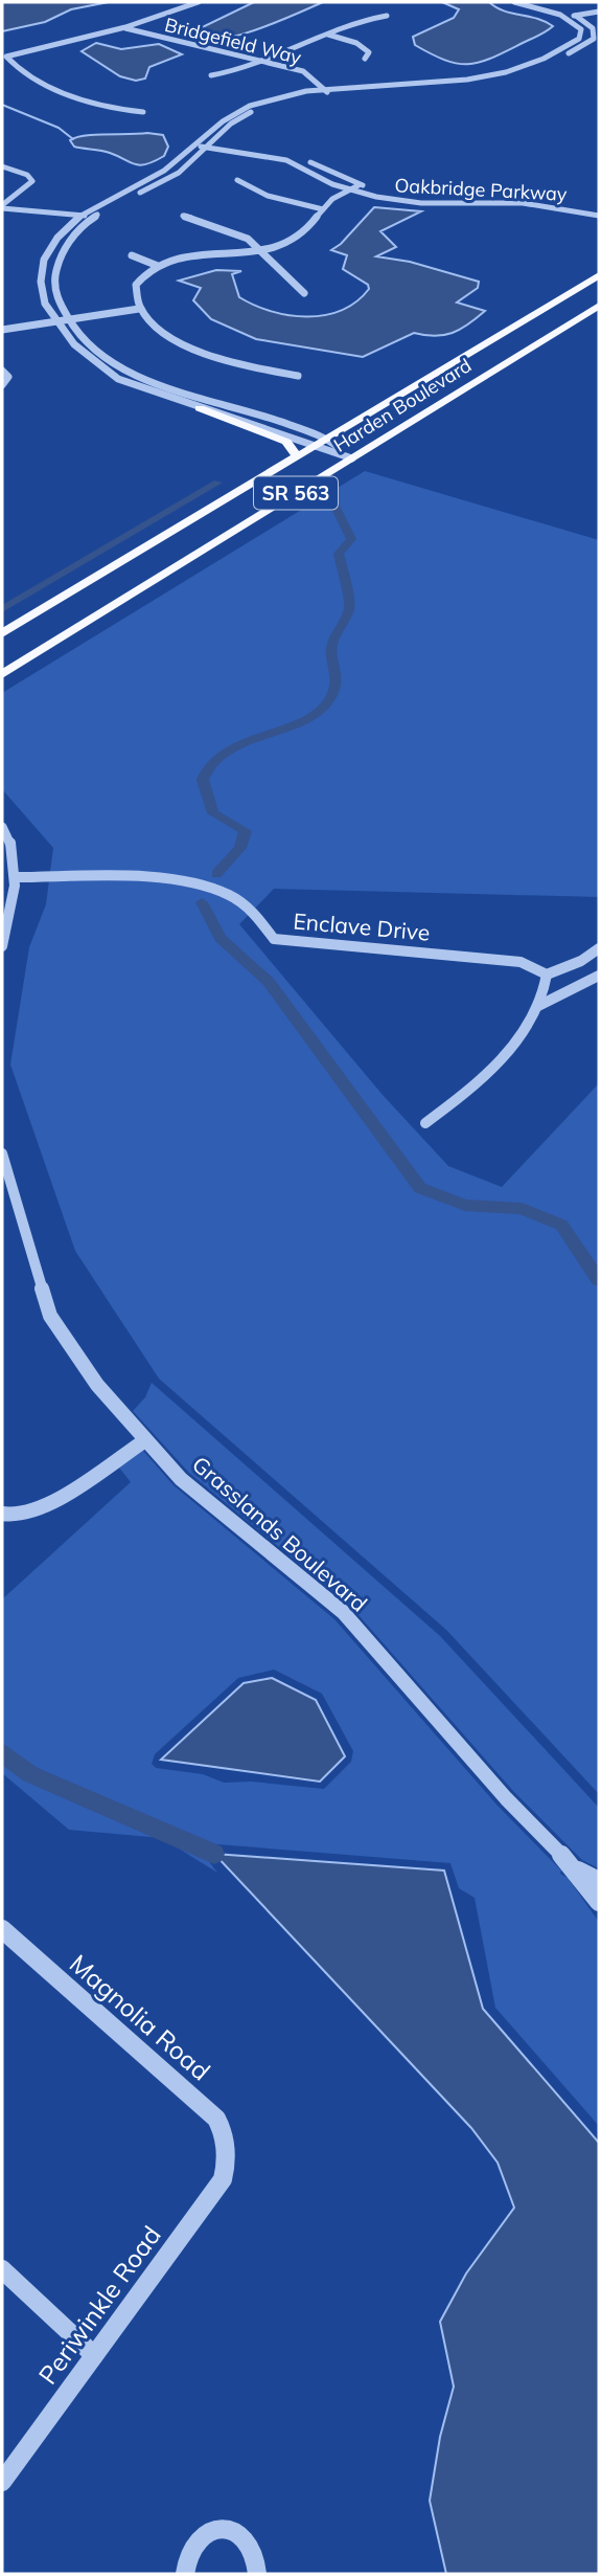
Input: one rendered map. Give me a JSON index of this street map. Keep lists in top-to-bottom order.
{
  "streets": {
    "main road": ["Harden Boulevard", "SR 563"],
    "street": [
      "Bridgefield Way",
      "Oakbridge Parkway",
      "Enclave Drive",
      "Grasslands Boulevard",
      "Magnolia Road",
      "Periwinkle Road"
    ]
  },
  "crossings": [
    ["Magnolia Road", "Periwinkle Road"]
  ]
}
